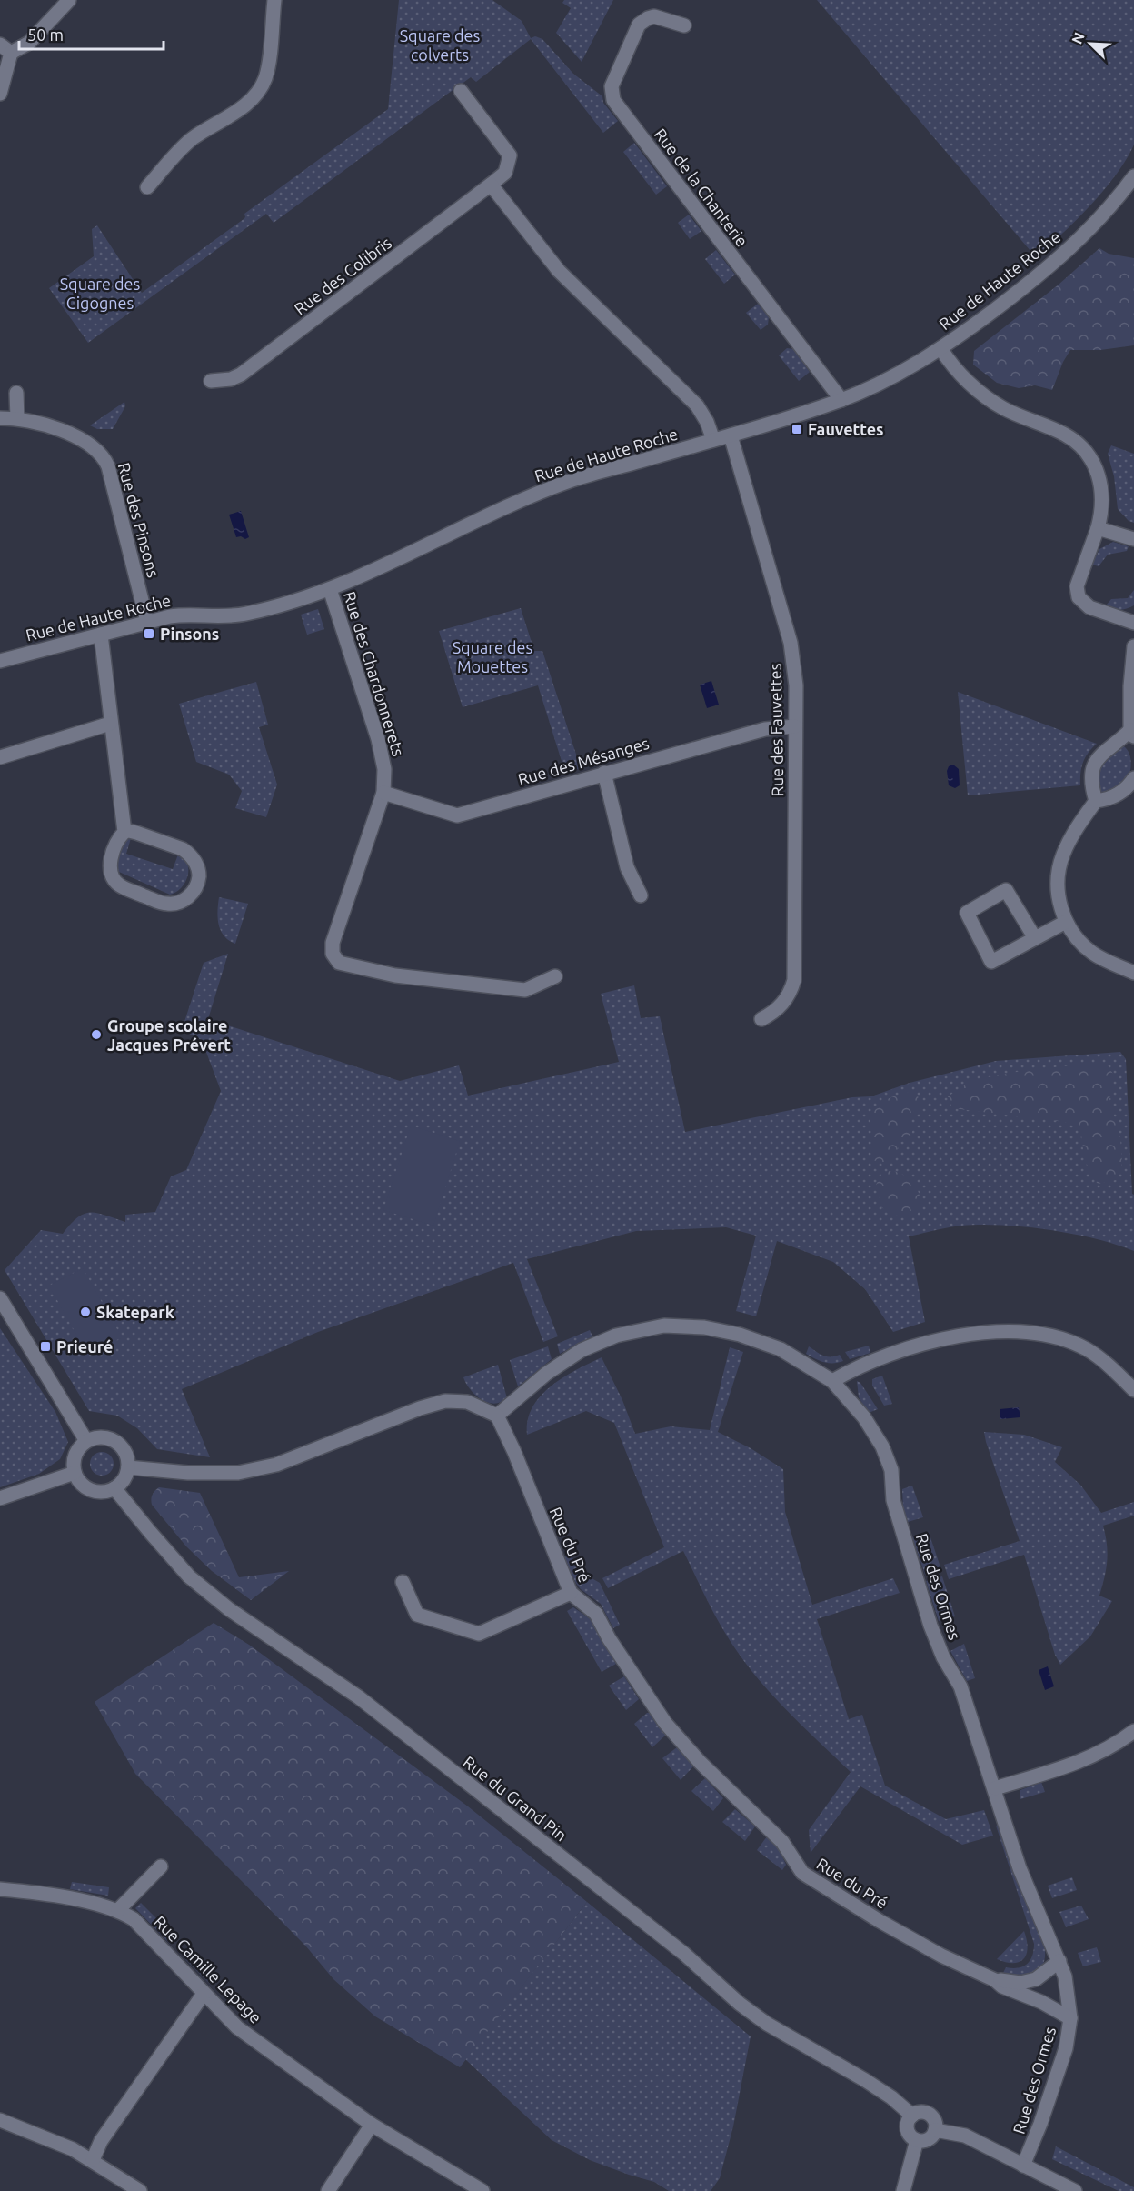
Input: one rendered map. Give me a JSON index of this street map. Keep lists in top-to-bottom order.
{
  "streets": {
    "street": [
      "Rue de la Chanterie",
      "Rue des Colibris",
      "Rue de Haute Roche",
      "Rue des Pinsons",
      "Rue des Chardonnerets",
      "Rue des Fauvettes",
      "Rue des Mésanges",
      "Rue du Pré",
      "Rue des Ormes",
      "Rue du Grand Pin",
      "Rue Camille Lepage"
    ]
  },
  "crossings": [
    ["Rue de la Chanterie", "Rue de Haute Roche"],
    ["Rue de Haute Roche", "Rue des Pinsons"],
    ["Rue de Haute Roche", "Rue des Chardonnerets"],
    ["Rue de Haute Roche", "Rue des Fauvettes"],
    ["Rue des Chardonnerets", "Rue des Mésanges"],
    ["Rue des Fauvettes", "Rue des Mésanges"],
    ["Rue du Pré", "Rue des Ormes"]
  ],
  "parks": ["Square des colverts", "Square des Cigognes", "Square des Mouettes"],
  "places": {
    "transit": ["Fauvettes", "Pinsons", "Prieuré"],
    "other": ["Groupe scolaire Jacques Prévert", "Skatepark"]
  },
  "scale_bar": "50 m",
  "north": "top left"
}
